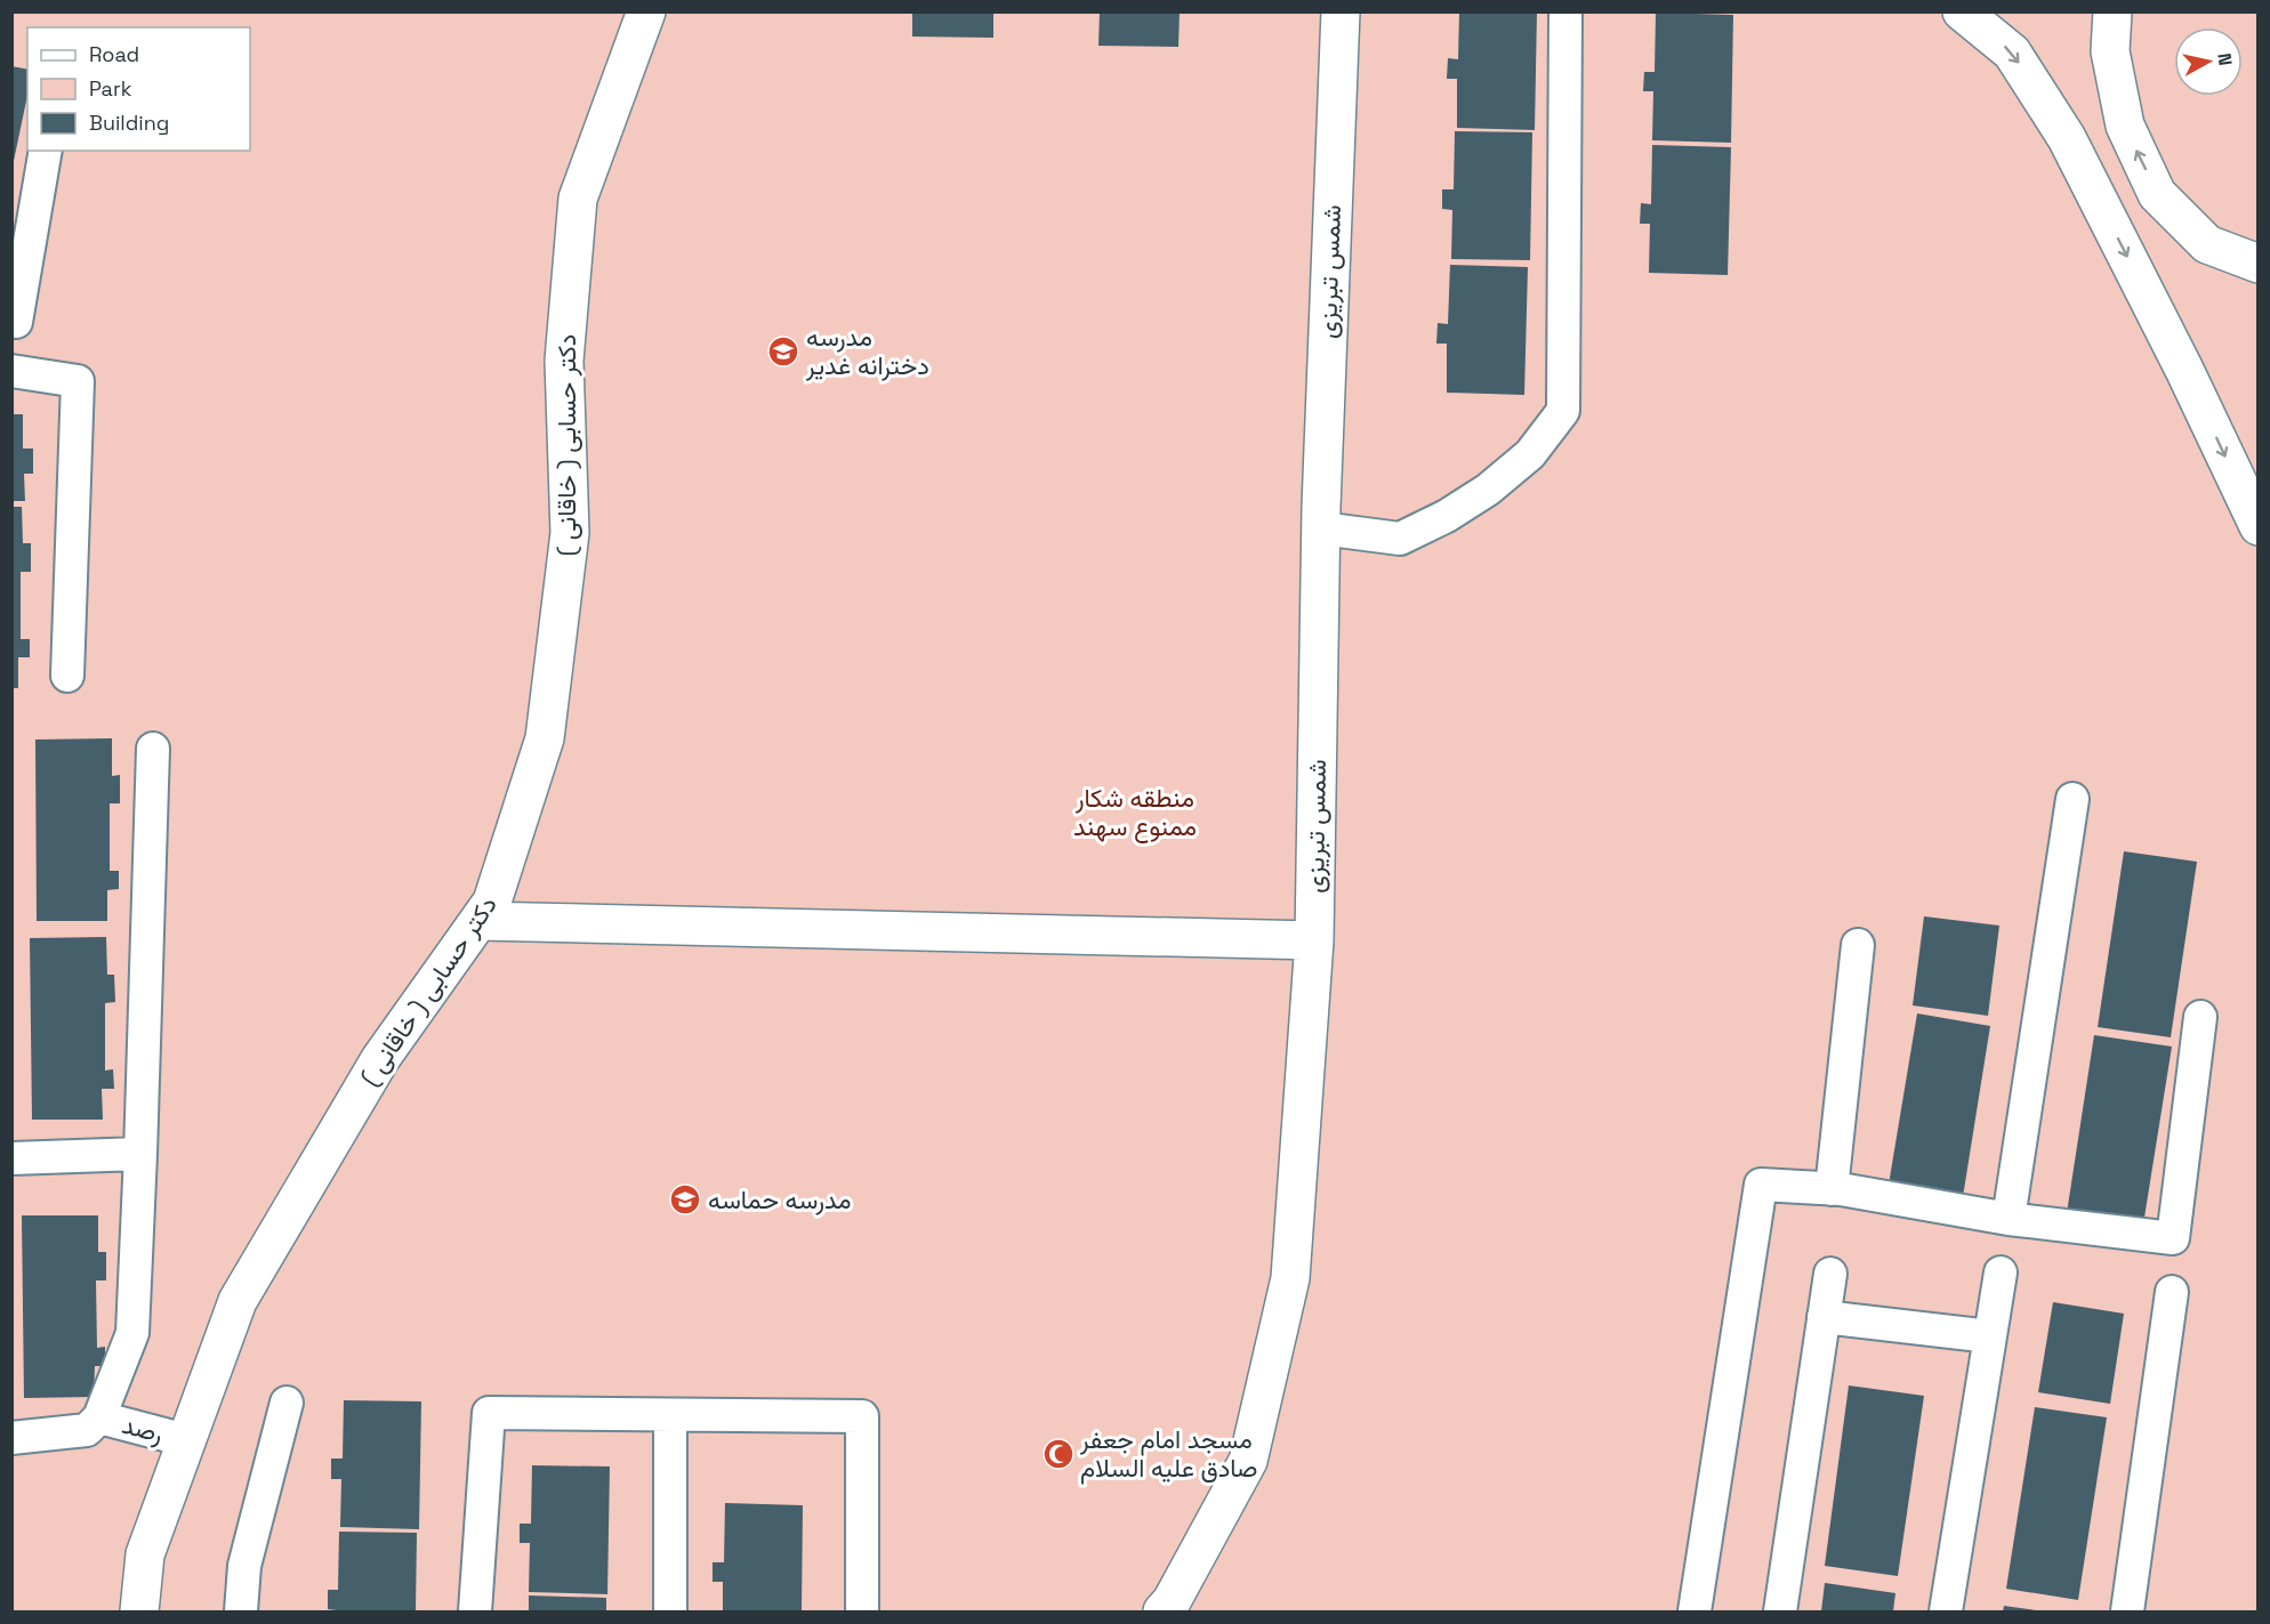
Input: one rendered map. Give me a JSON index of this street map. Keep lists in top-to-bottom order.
{
  "streets": {
    "street": ["شمس تبریزی", "دکتر حسابی ( خاقانی )", "رصد"]
  },
  "crossings": [
    ["دکتر حسابی ( خاقانی )", "رصد"]
  ],
  "parks": ["منطقه شکار ممنوع سهند"],
  "places": {
    "school or university": ["مدرسه دخترانه غدیر", "مدرسه حماسه"],
    "mosque": ["مسجد امام جعفر صادق علیه السلام"]
  },
  "legend": ["Road", "Park", "Building"],
  "north": "right"
}
